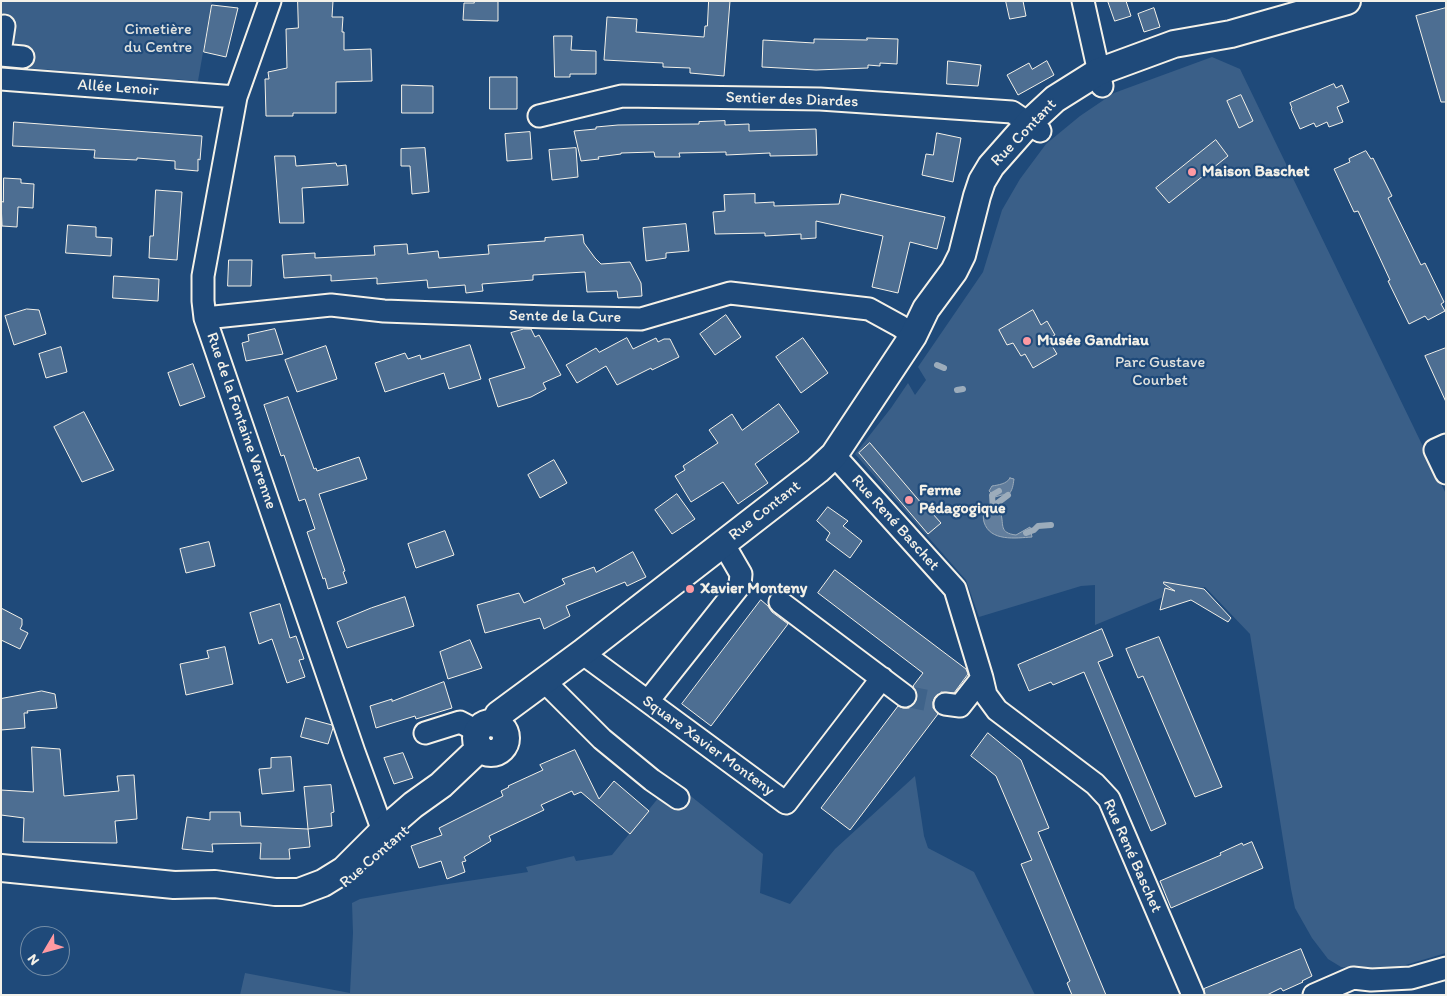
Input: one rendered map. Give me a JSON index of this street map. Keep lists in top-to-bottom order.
{
  "streets": {
    "main road": ["Rue Contant"],
    "street": [
      "Allée Lenoir",
      "Sentier des Diardes",
      "Sente de la Cure",
      "Rue de la Fontaine Varenne",
      "Rue René Baschet",
      "Square Xavier Monteny"
    ]
  },
  "crossings": [
    ["Allée Lenoir", "Rue de la Fontaine Varenne"],
    ["Sentier des Diardes", "Rue Contant"],
    ["Rue Contant", "Sente de la Cure"],
    ["Rue Contant", "Rue de la Fontaine Varenne"],
    ["Rue Contant", "Rue René Baschet"],
    ["Rue Contant", "Square Xavier Monteny"],
    ["Sente de la Cure", "Rue de la Fontaine Varenne"]
  ],
  "parks": ["Cimetière du Centre", "Parc Gustave Courbet"],
  "places": [
    "Maison Baschet",
    "Musée Gandriau",
    "Ferme Pédagogique",
    "Xavier Monteny"
  ],
  "north": "bottom left"
}
